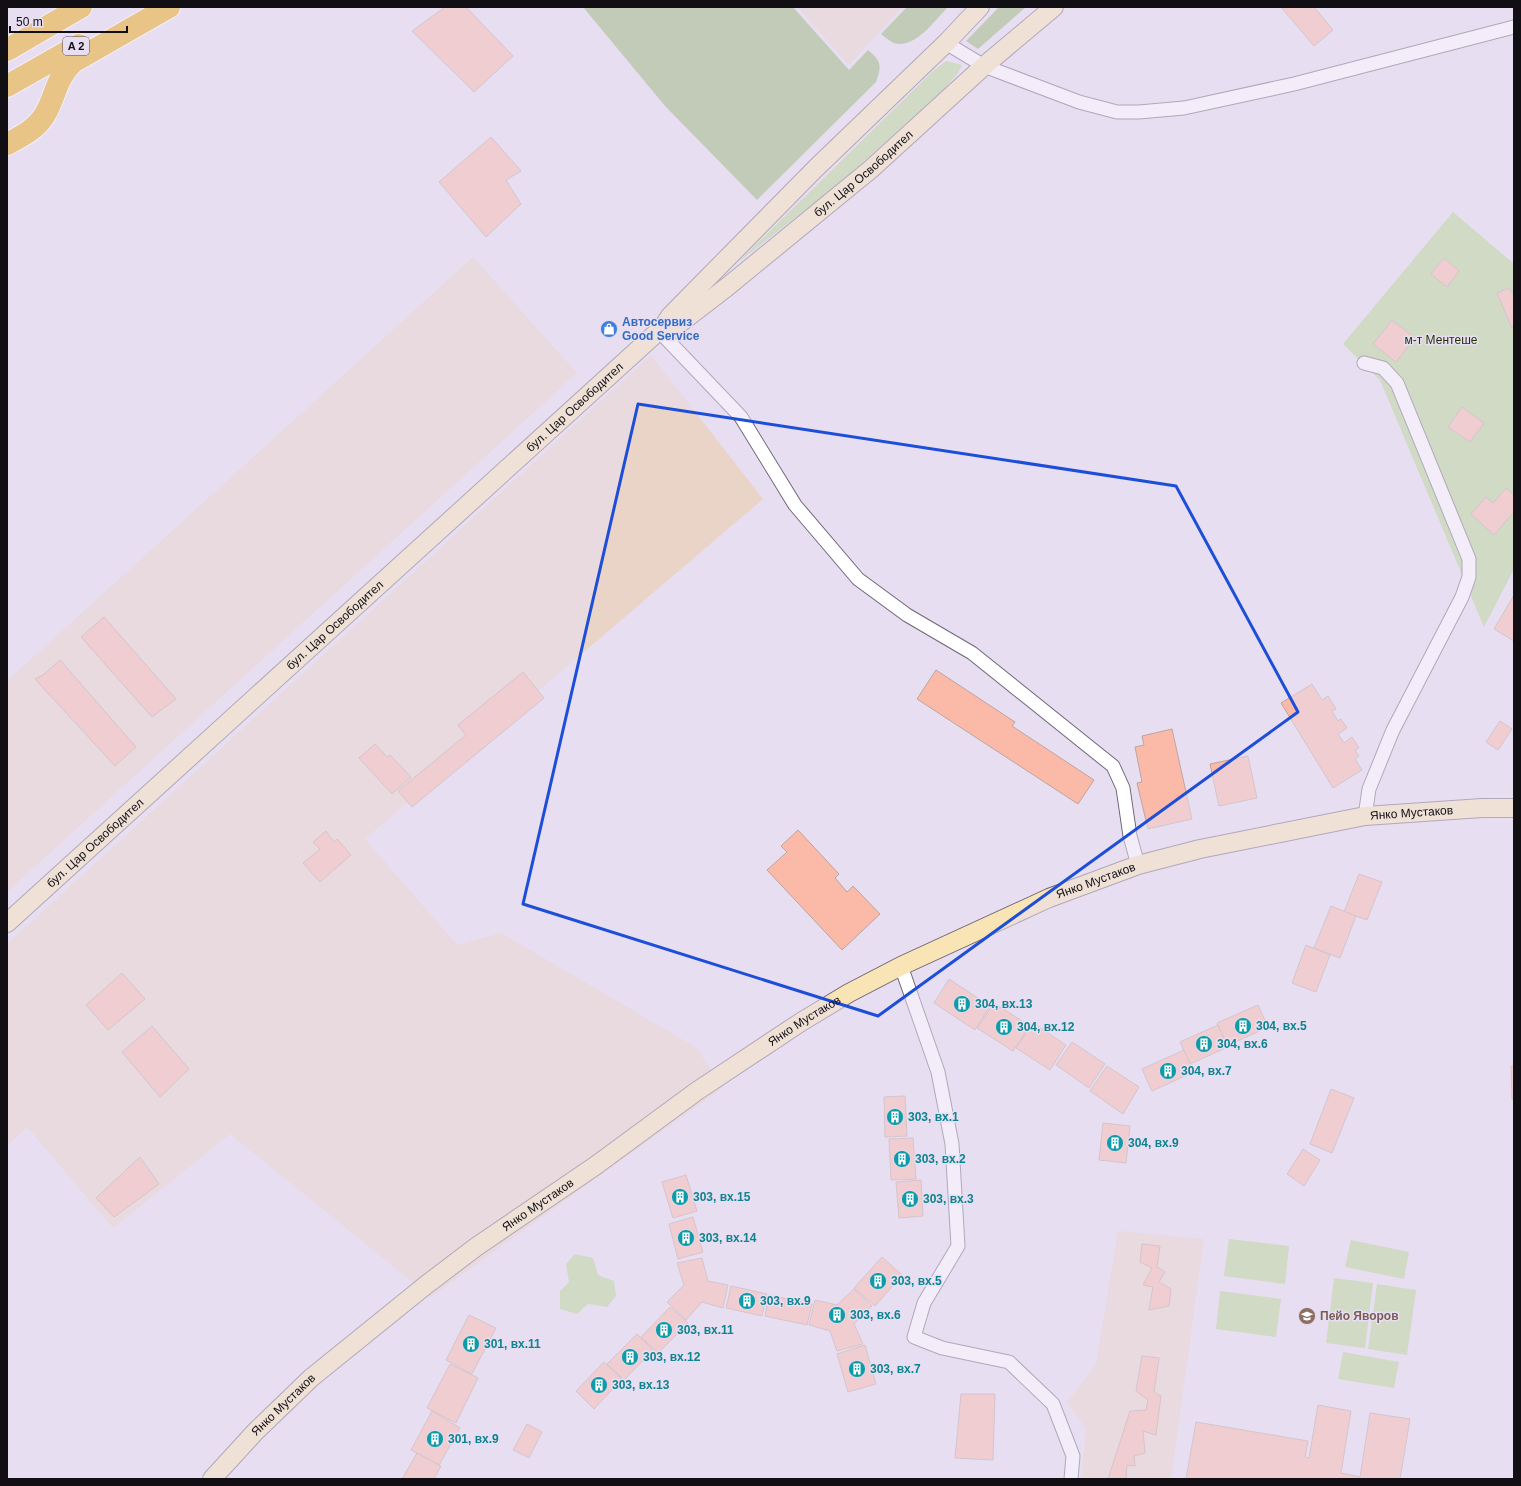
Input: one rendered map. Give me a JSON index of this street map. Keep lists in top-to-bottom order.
{
  "streets": {
    "highway": ["A 2"],
    "main road": ["бул. Цар Освободител", "Янко Мустаков"]
  },
  "parks": ["м-т Ментeше"],
  "places": {
    "shop": ["Автосервиз Good Service"],
    "building": [
      "304, вх.13",
      "304, вх.5",
      "304, вх.12",
      "304, вх.6",
      "304, вх.7",
      "303, вх.1",
      "304, вх.9",
      "303, вх.2",
      "303, вх.15",
      "303, вх.3",
      "303, вх.14",
      "303, вх.5",
      "303, вх.9",
      "303, вх.6",
      "303, вх.11",
      "301, вх.11",
      "303, вх.12",
      "303, вх.7",
      "303, вх.13",
      "301, вх.9"
    ],
    "school or university": ["Пейо Яворов"]
  },
  "scale_bar": "50 m"
}
